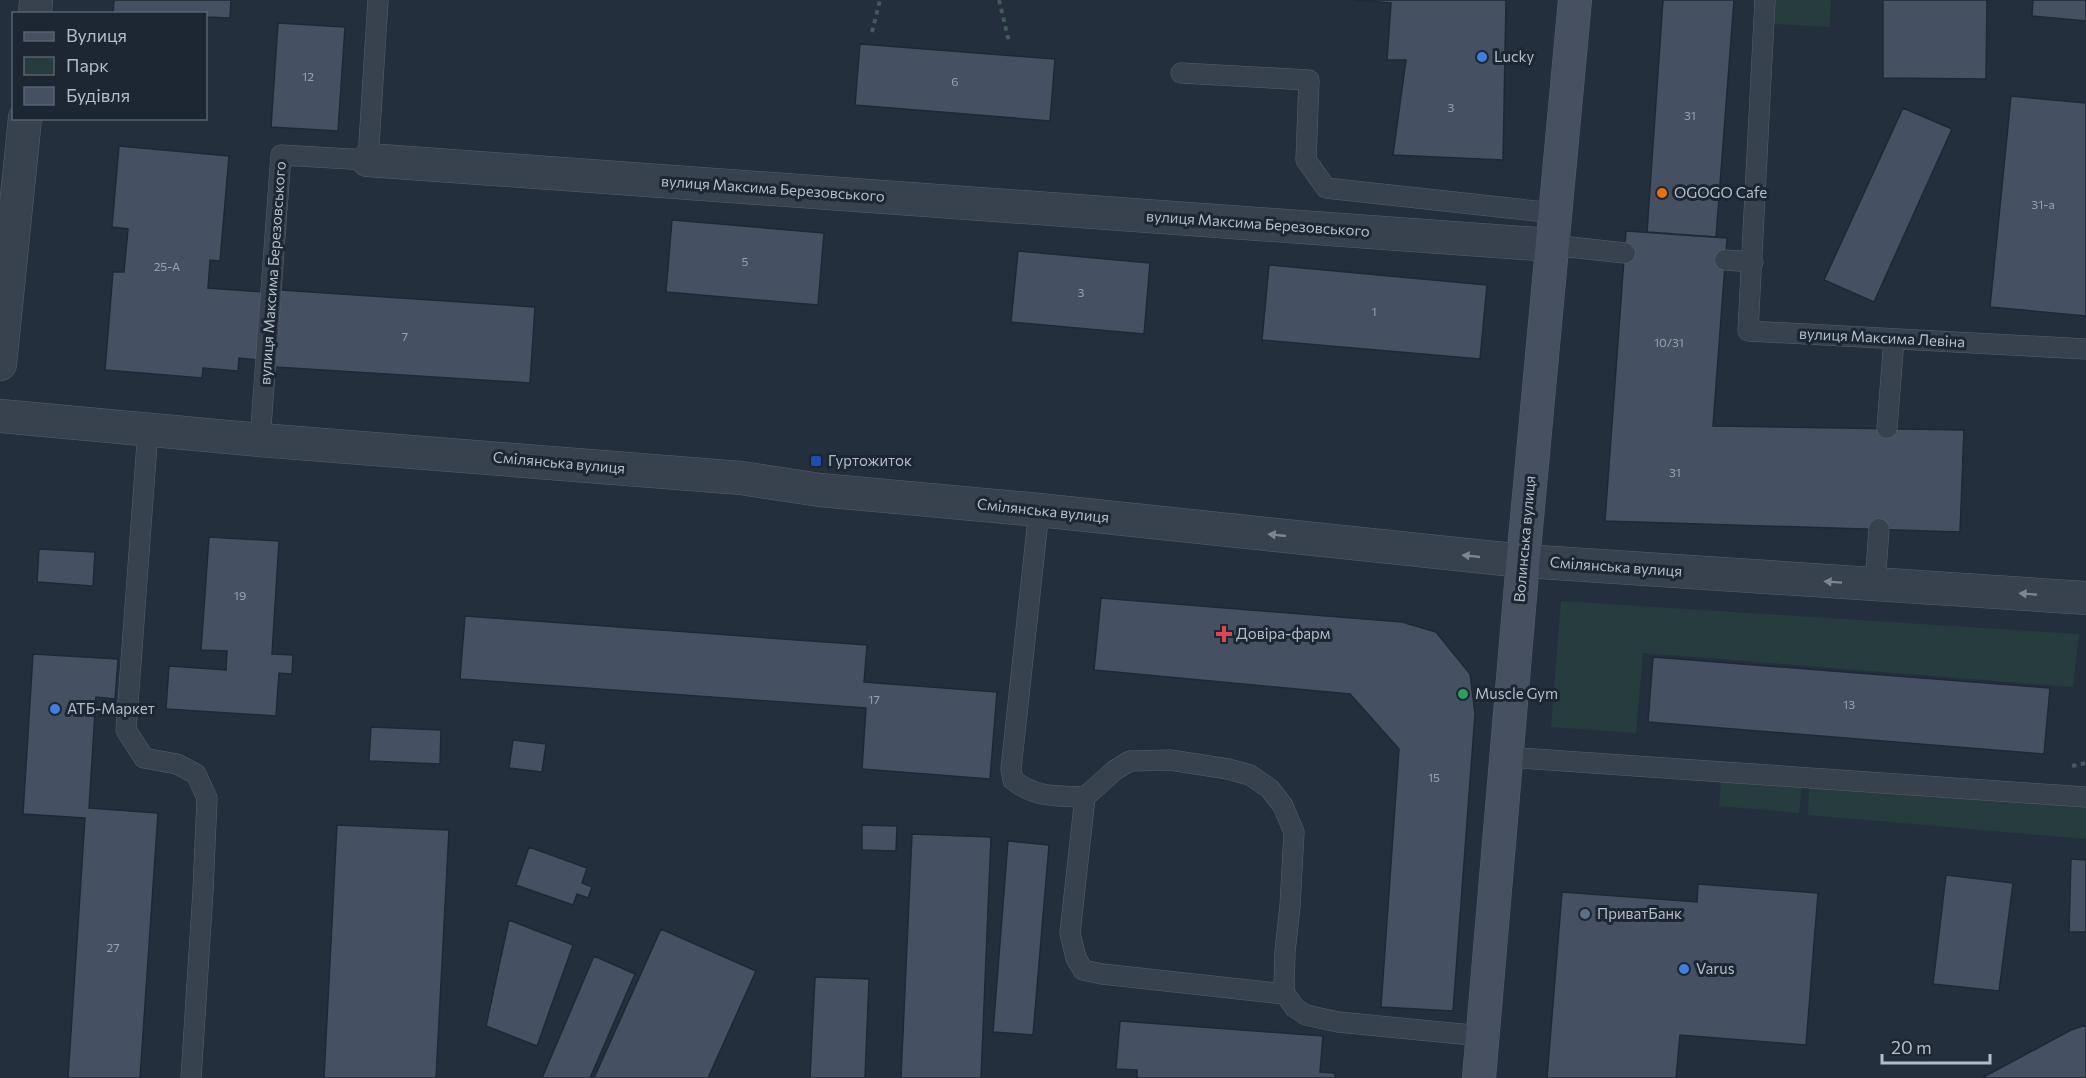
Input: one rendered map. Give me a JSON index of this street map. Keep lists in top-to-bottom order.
{
  "streets": {
    "street": ["вулиця Максима Березовського", "Смілянська вулиця", "Волинська вулиця"],
    "lane": ["вулиця Максима Левіна"]
  },
  "crossings": [
    ["вулиця Максима Березовського", "Смілянська вулиця"],
    ["вулиця Максима Березовського", "Волинська вулиця"],
    ["Смілянська вулиця", "Волинська вулиця"]
  ],
  "one_way": ["Смілянська вулиця"],
  "places": {
    "other": [
      "Lucky",
      "OGOGO Cafe",
      "Muscle Gym",
      "АТБ-Маркет",
      "ПриватБанк",
      "Varus"
    ],
    "transit": ["Гуртожиток"],
    "health": ["Довіра-фарм"]
  },
  "house_numbers": [
    "12",
    "6",
    "3",
    "31",
    "31-а",
    "5",
    "25-А",
    "3",
    "1",
    "7",
    "10/31",
    "31",
    "19",
    "17",
    "13",
    "15",
    "27"
  ],
  "legend": ["Вулиця", "Парк", "Будівля"],
  "scale_bar": "20 m"
}
